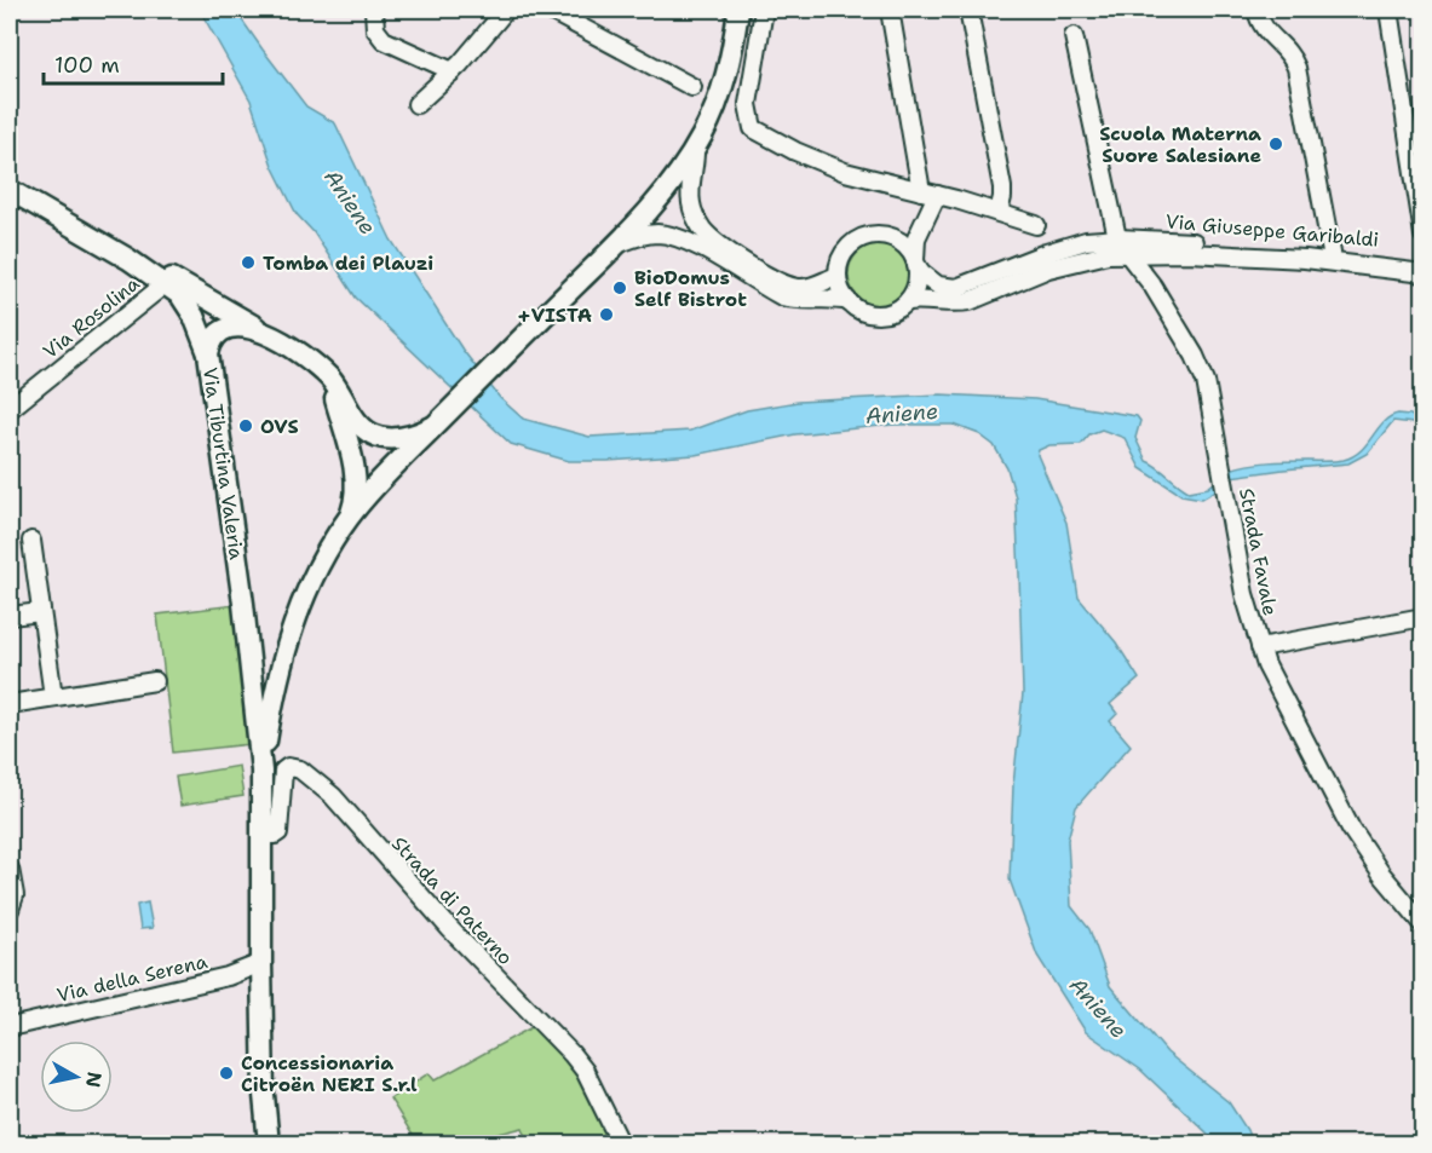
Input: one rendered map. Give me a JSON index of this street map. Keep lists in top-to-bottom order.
{
  "streets": {
    "main road": ["Via Tiburtina Valeria"],
    "street": [
      "Via Giuseppe Garibaldi",
      "Via Rosolina",
      "Strada Favale",
      "Strada di Paterno",
      "Via della Serena"
    ]
  },
  "crossings": [
    ["Via Giuseppe Garibaldi", "Strada Favale"],
    ["Via Tiburtina Valeria", "Strada di Paterno"],
    ["Via Tiburtina Valeria", "Via della Serena"]
  ],
  "water": ["Aniene"],
  "places": [
    "Scuola Materna Suore Salesiane",
    "Tomba dei Plauzi",
    "BioDomus Self Bistrot",
    "+VISTA",
    "OVS",
    "Concessionaria Citroën NERI S.r.l"
  ],
  "scale_bar": "100 m",
  "north": "right"
}
